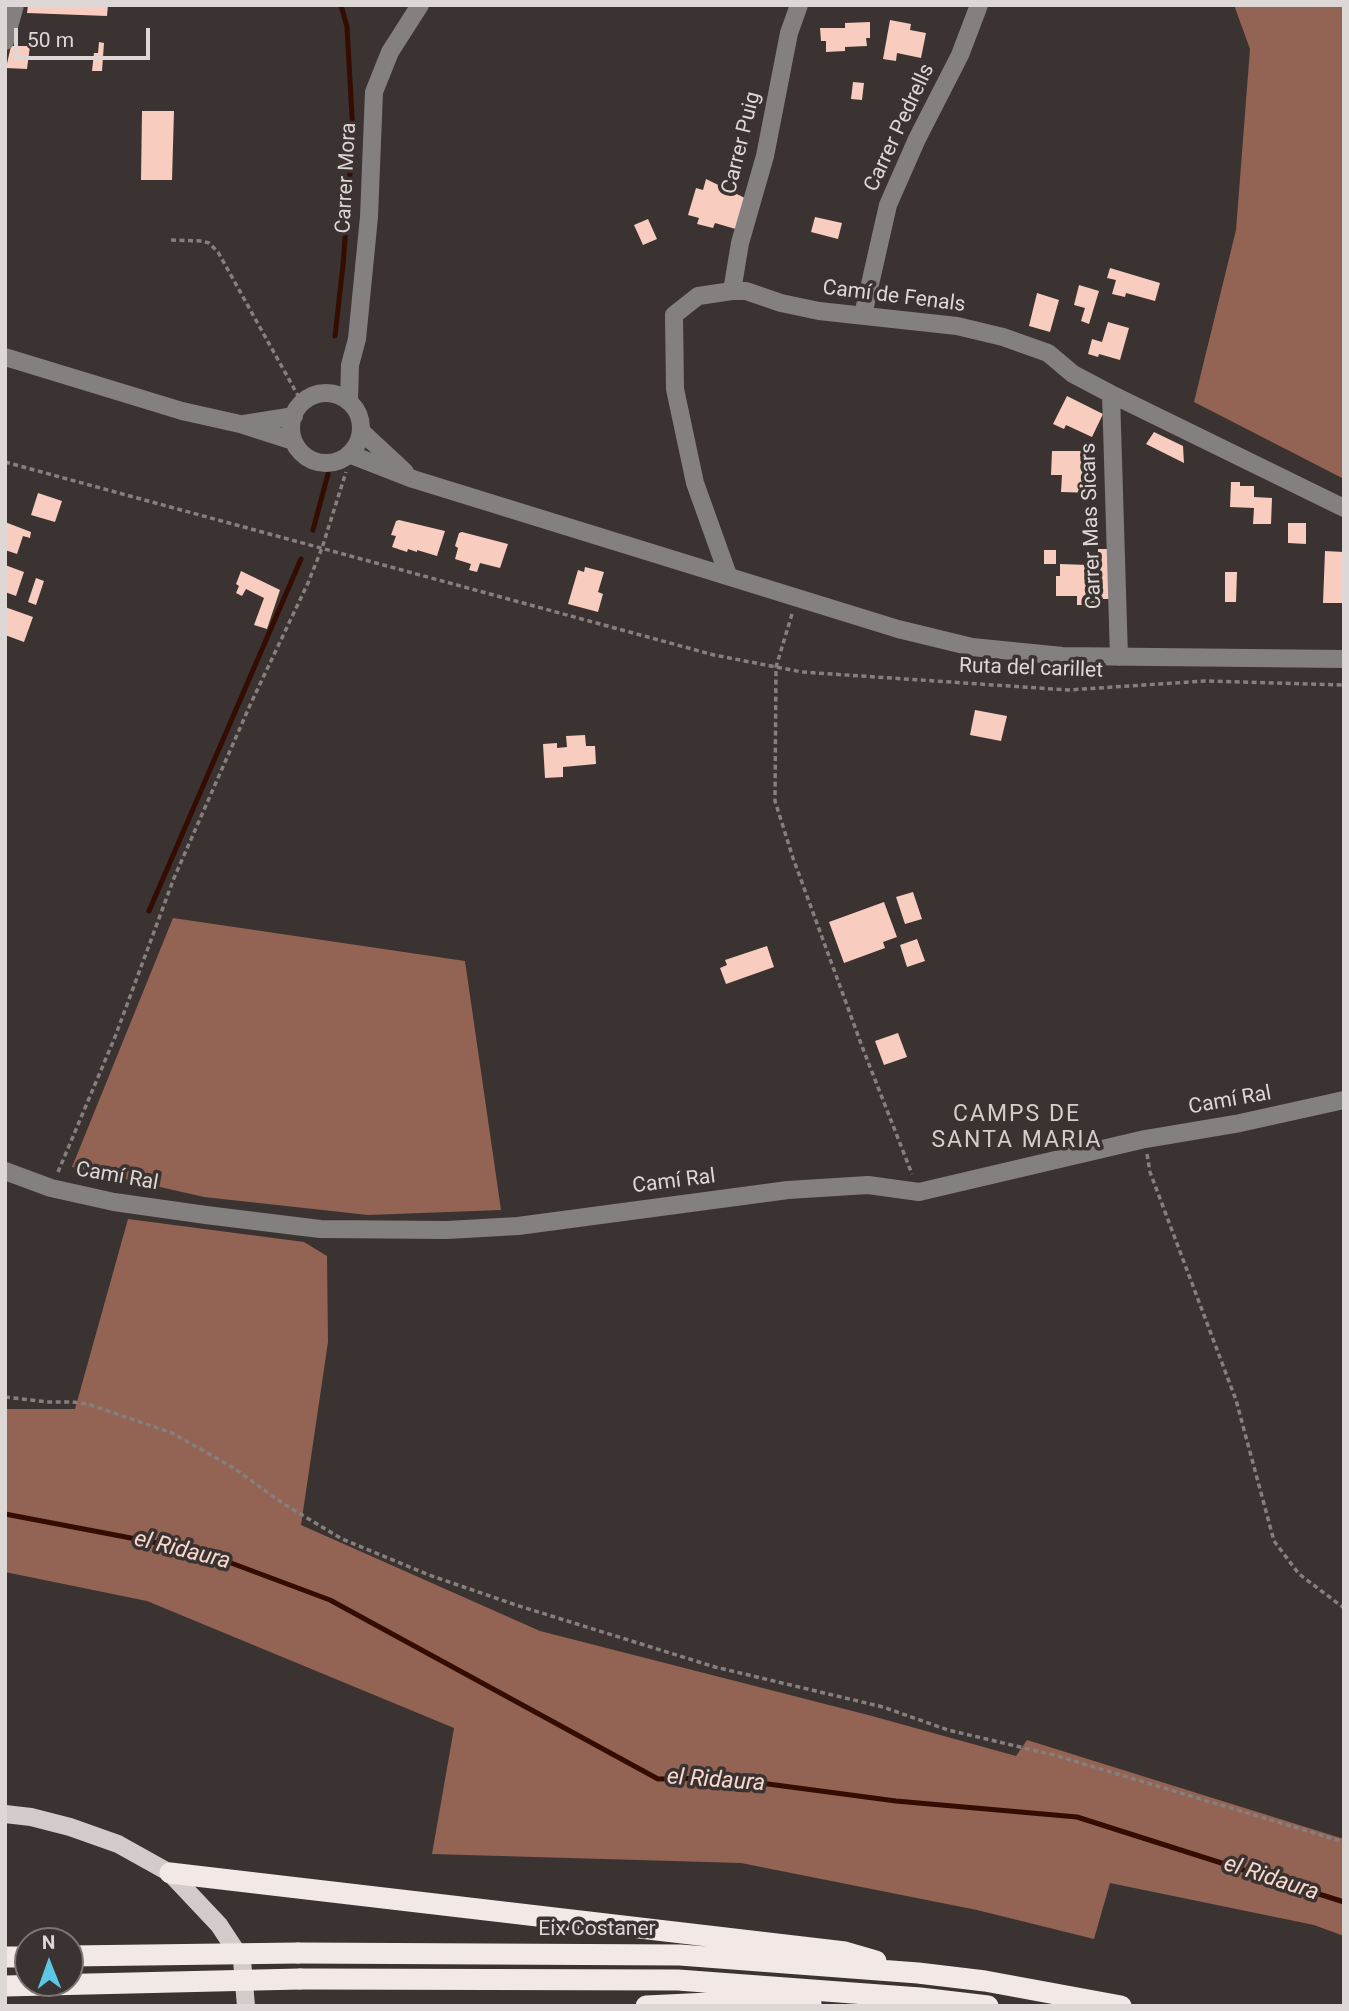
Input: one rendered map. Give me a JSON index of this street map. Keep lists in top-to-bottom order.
{
  "streets": {
    "highway": ["Eix Costaner"],
    "street": [
      "Carrer Pedrells",
      "Carrer Puig",
      "Carrer Mora",
      "Camí de Fenals",
      "Carrer Mas Sicars",
      "Camí Ral"
    ],
    "path": ["Ruta del carillet"]
  },
  "crossings": [
    ["Carrer Pedrells", "Camí de Fenals"],
    ["Carrer Puig", "Camí de Fenals"],
    ["Camí de Fenals", "Carrer Mas Sicars"]
  ],
  "districts": ["CAMPS DE SANTA MARIA"],
  "water": ["el Ridaura"],
  "scale_bar": "50 m",
  "north": "top"
}
